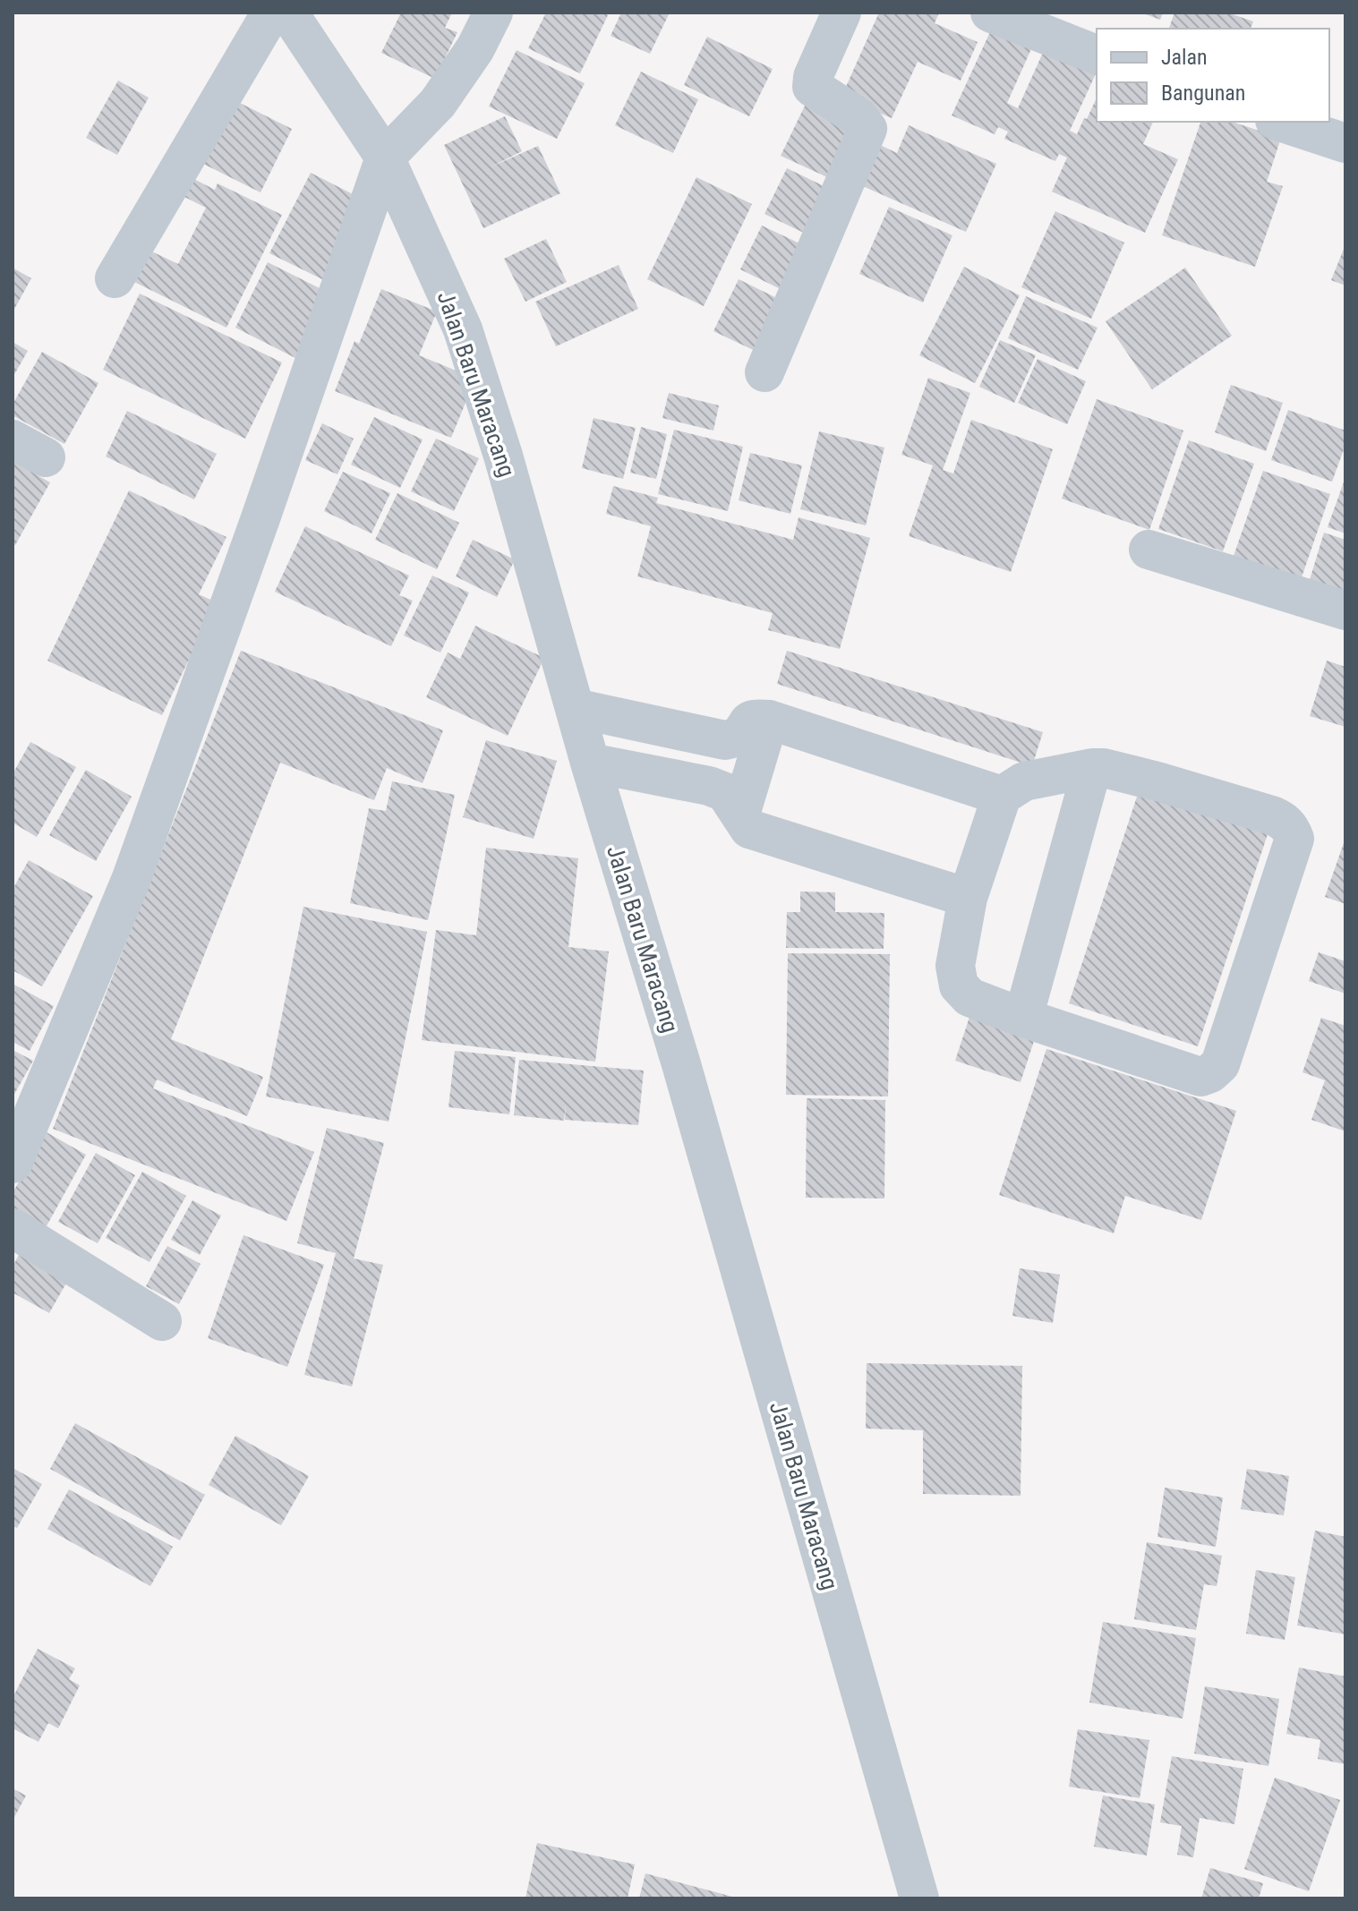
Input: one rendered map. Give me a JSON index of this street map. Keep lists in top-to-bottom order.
{
  "streets": {
    "street": ["Jalan Baru Maracang"]
  },
  "legend": ["Jalan", "Bangunan"]
}
